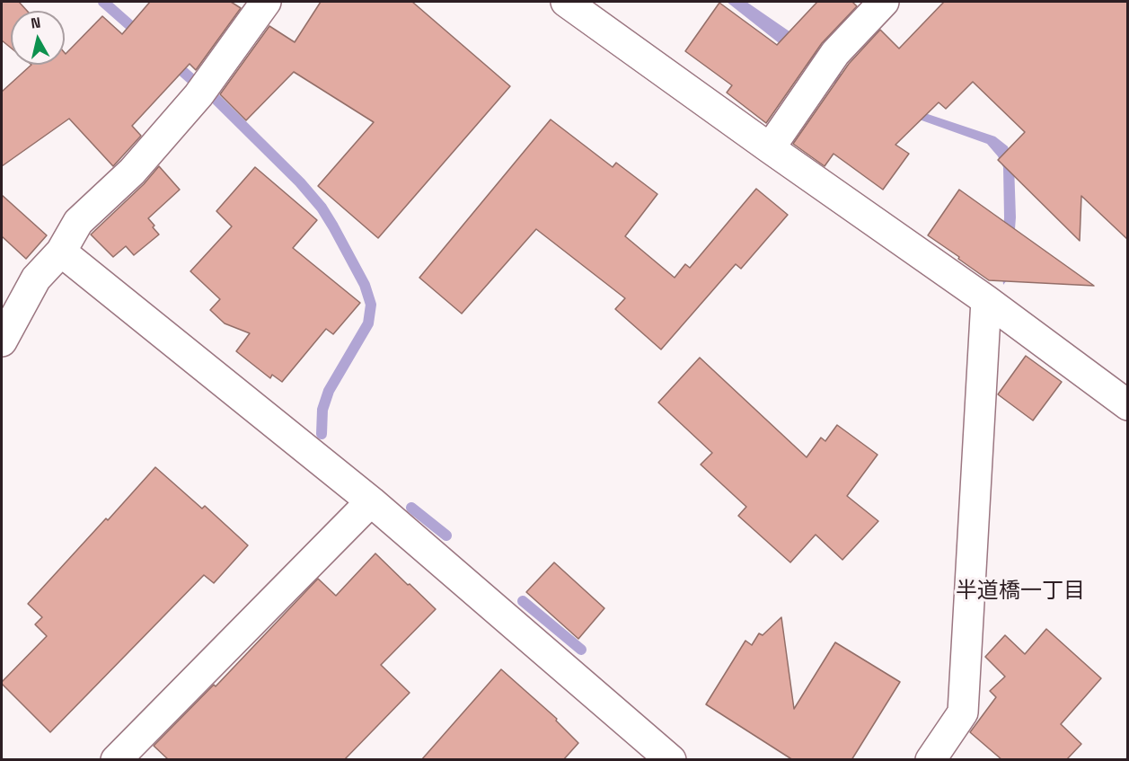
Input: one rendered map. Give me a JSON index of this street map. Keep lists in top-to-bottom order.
{
  "districts": ["半道橋一丁目"],
  "north": "top"
}
